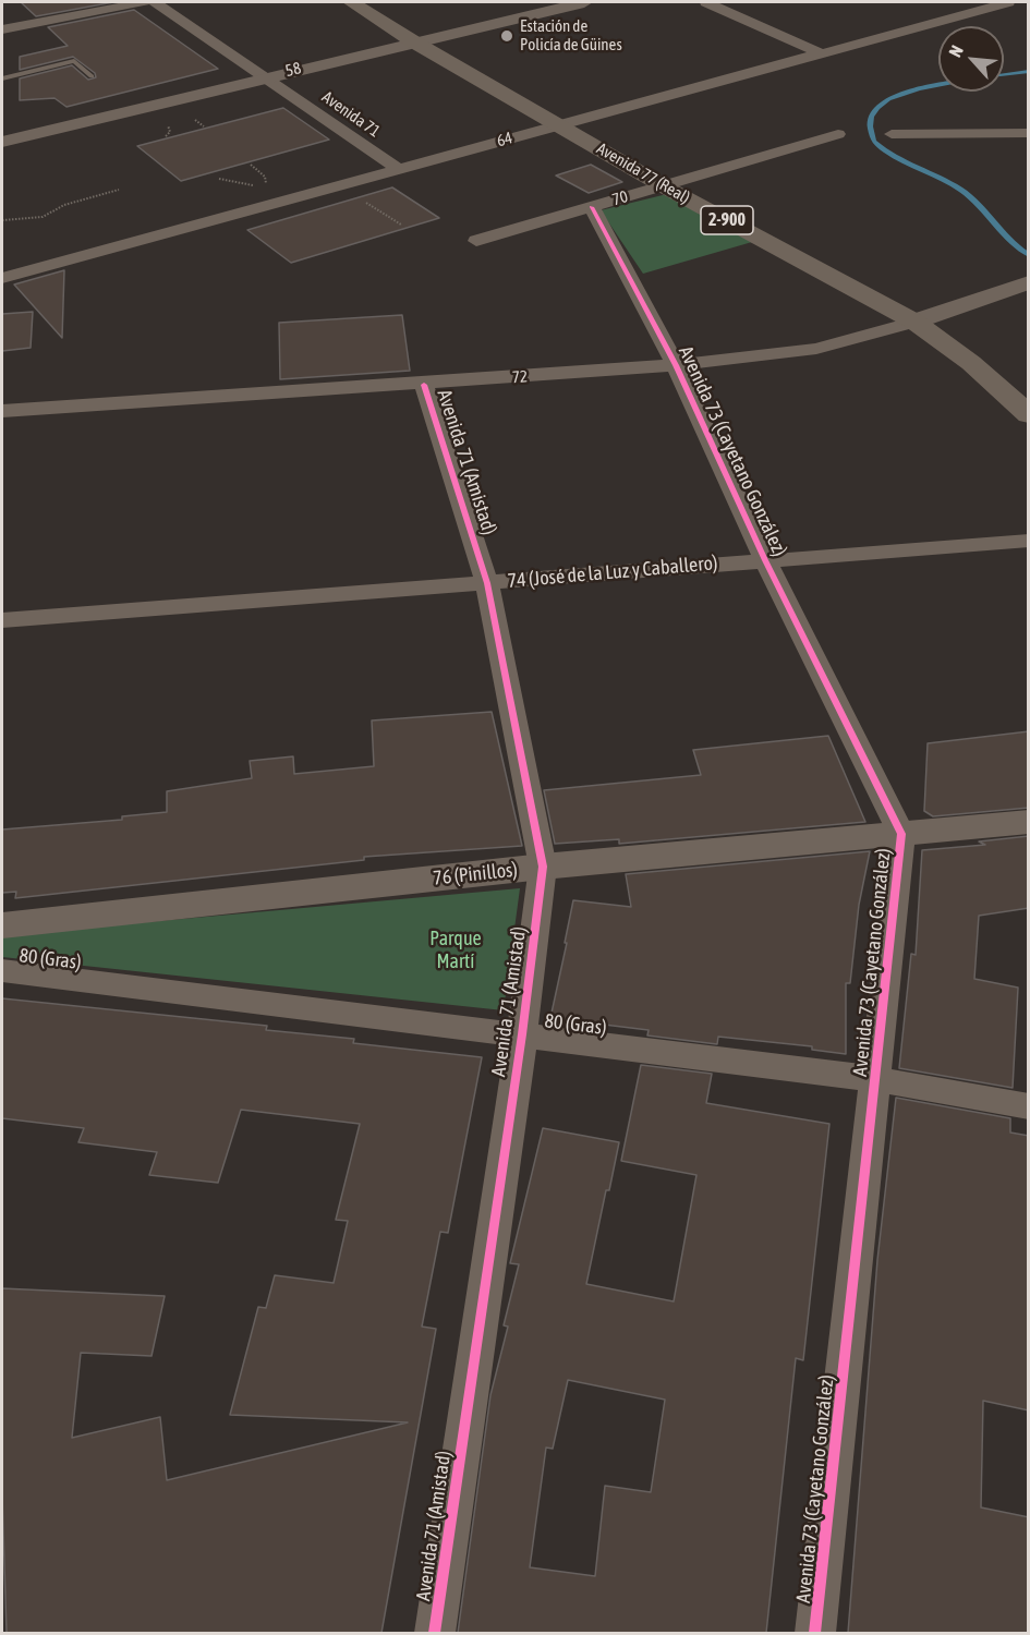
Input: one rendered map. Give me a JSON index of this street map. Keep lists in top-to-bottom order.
{
  "streets": {
    "main road": ["Avenida 77 (Real)", "2-900"],
    "street": [
      "58",
      "Avenida 71",
      "64",
      "70",
      "72",
      "Avenida 73 (Cayetano González)",
      "Avenida 71 (Amistad)",
      "74 (José de la Luz y Caballero)",
      "76 (Pinillos)",
      "80 (Gras)"
    ]
  },
  "crossings": [
    ["58", "Avenida 71"],
    ["58", "Avenida 77 (Real)"],
    ["Avenida 71", "64"],
    ["64", "Avenida 77 (Real)"],
    ["Avenida 77 (Real)", "70"],
    ["Avenida 77 (Real)", "72"],
    ["70", "Avenida 73 (Cayetano González)"],
    ["72", "Avenida 73 (Cayetano González)"],
    ["72", "Avenida 71 (Amistad)"],
    ["Avenida 73 (Cayetano González)", "74 (José de la Luz y Caballero)"],
    ["Avenida 73 (Cayetano González)", "76 (Pinillos)"],
    ["Avenida 73 (Cayetano González)", "80 (Gras)"],
    ["Avenida 71 (Amistad)", "74 (José de la Luz y Caballero)"],
    ["Avenida 71 (Amistad)", "76 (Pinillos)"],
    ["Avenida 71 (Amistad)", "80 (Gras)"]
  ],
  "parks": ["Parque Martí"],
  "places": ["Estación de Policía de Güines"],
  "north": "top left"
}
